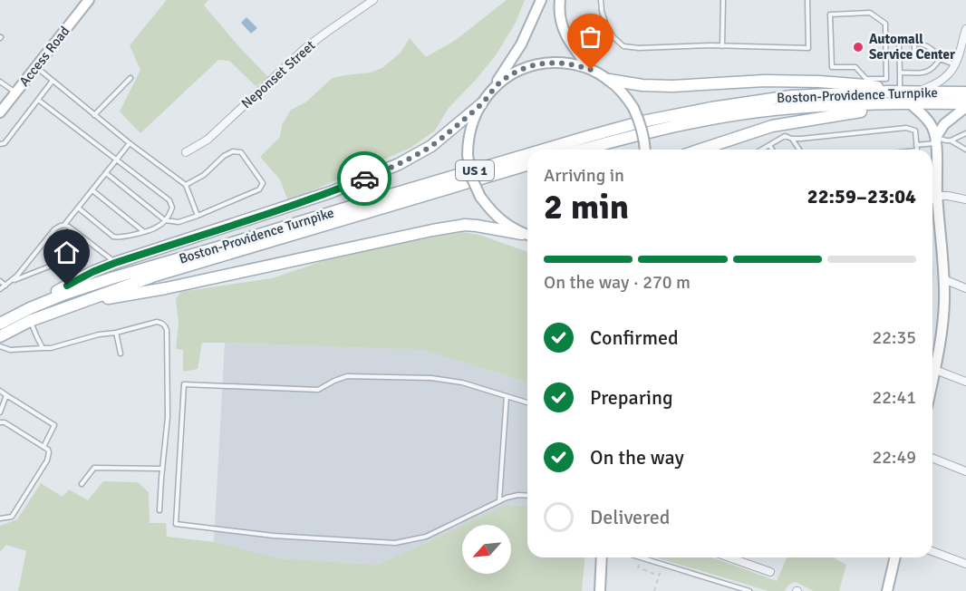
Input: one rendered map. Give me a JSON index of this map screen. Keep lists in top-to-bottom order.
{
  "streets": {
    "main road": ["Access Road", "Boston-Providence Turnpike", "US 1"],
    "street": ["Neponset Street"]
  },
  "places": ["Automall Service Center"],
  "north": "bottom left",
  "page": {
    "heading": ["2 min", "Arriving in", "22:59–23:04"],
    "bar": "On the way · 270 m",
    "list": [
      ["Confirmed", "22:35"],
      ["Preparing", "22:41"],
      ["On the way", "22:49"],
      "Delivered"
    ]
  }
}
